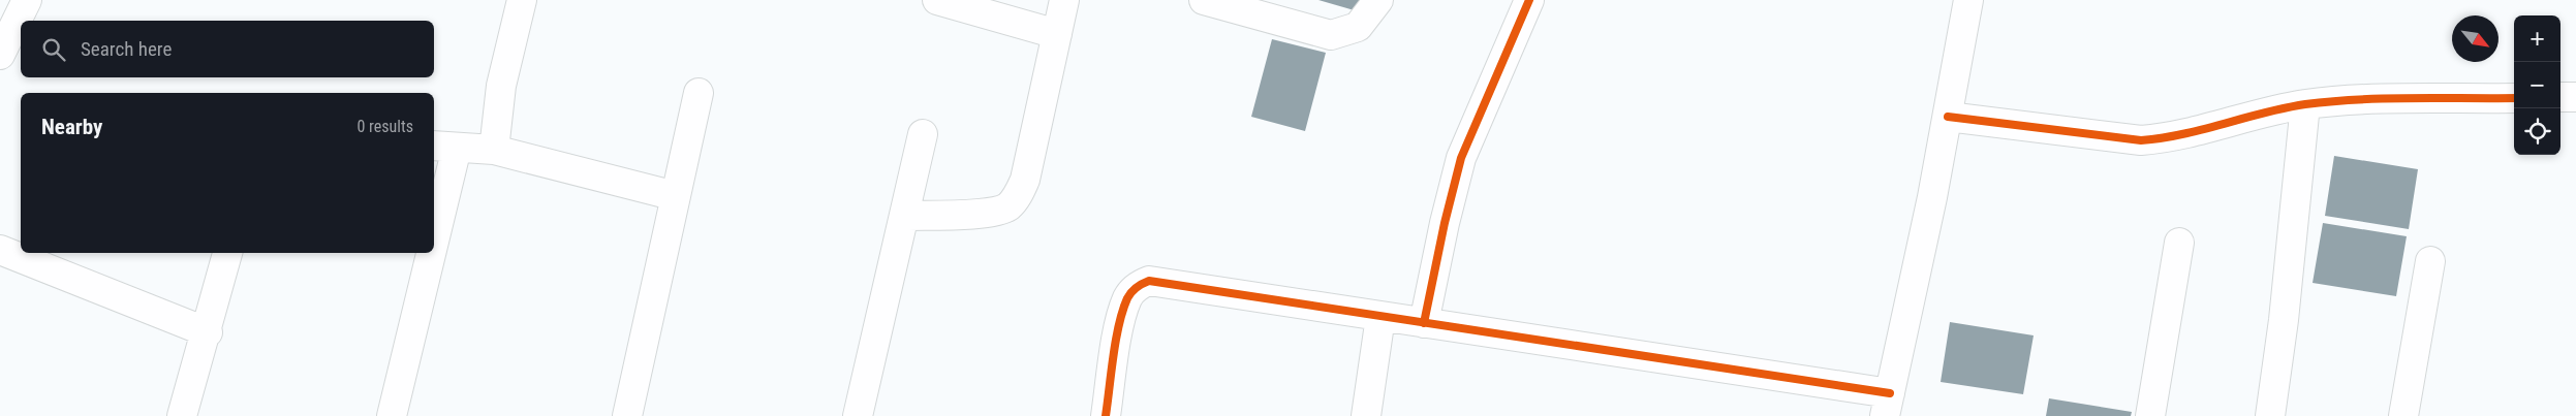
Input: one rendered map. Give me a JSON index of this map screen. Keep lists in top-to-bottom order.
{
  "north": "bottom right",
  "page": {
    "map_buttons": ["+", "−"],
    "search": "Search here",
    "heading": ["Nearby", "0 results"]
  }
}
